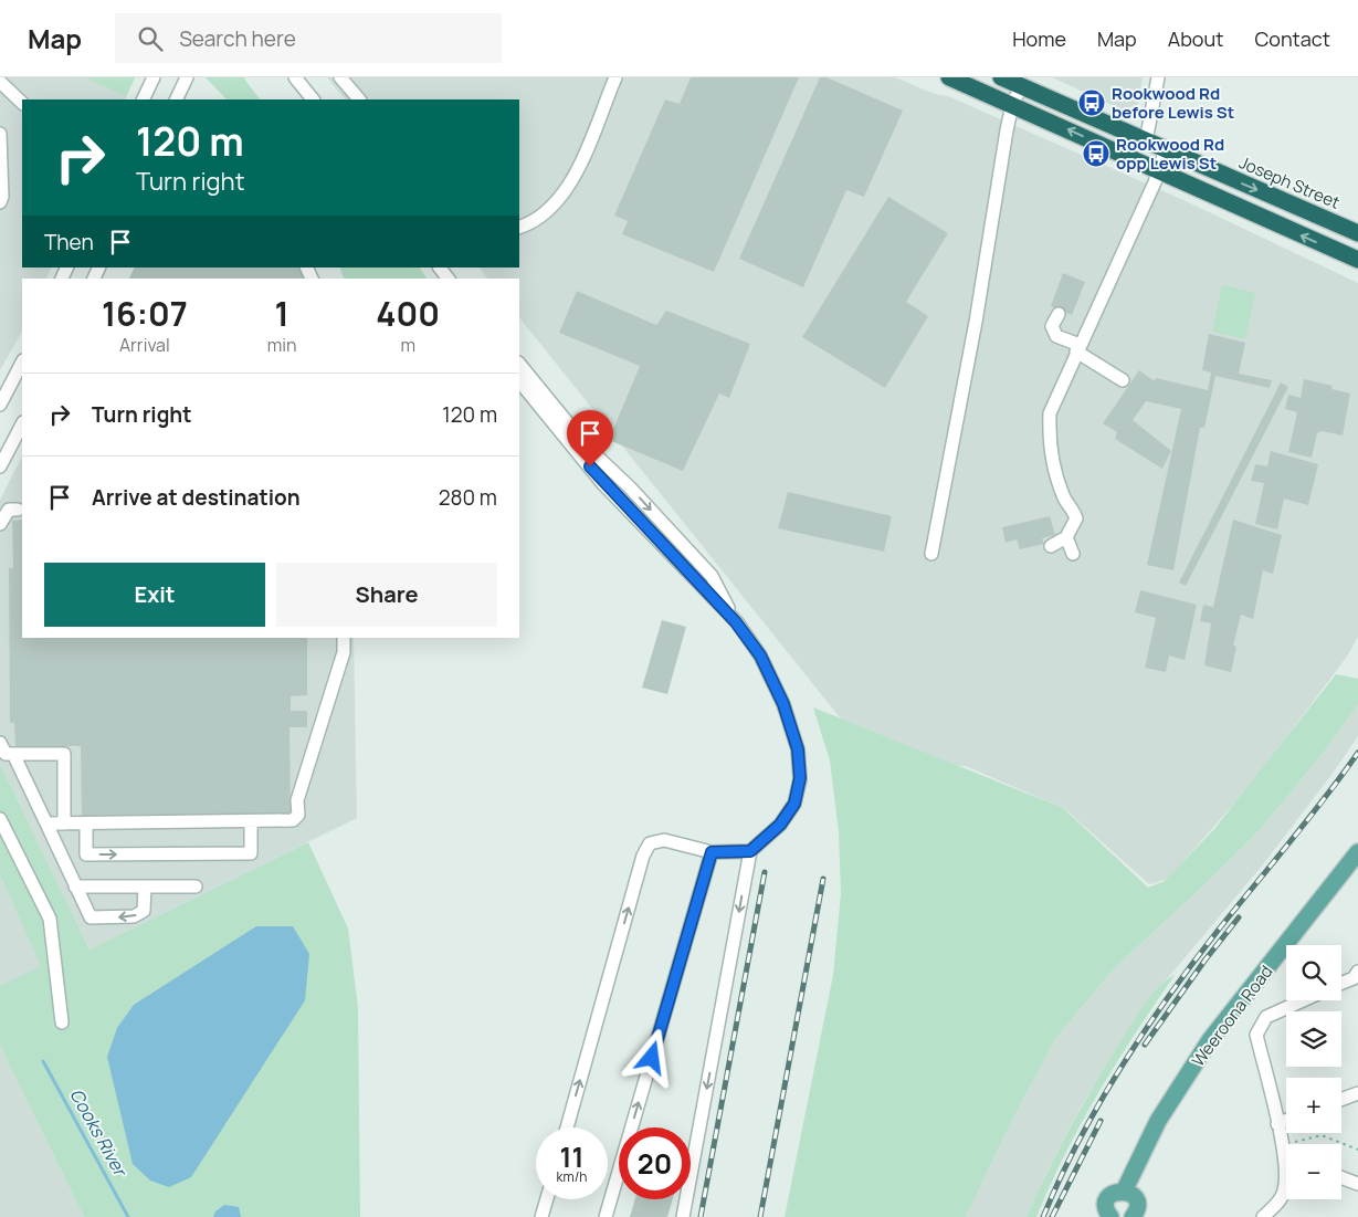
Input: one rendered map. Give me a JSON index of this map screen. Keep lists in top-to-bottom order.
{
  "streets": {
    "highway": ["Joseph Street"],
    "main road": ["Weeroona Road"]
  },
  "water": ["Cooks River"],
  "places": {
    "bus stop": ["Rookwood Rd before Lewis St", "Rookwood Rd opp Lewis St"]
  },
  "page": {
    "header": "Map",
    "search": "Search here",
    "nav": [
      "Home",
      "Map",
      "About",
      "Contact"
    ],
    "turn": ["120 m", "Turn right"],
    "then": "Then",
    "eta": [
      "16:07",
      "Arrival",
      "1",
      "min",
      "400",
      "m"
    ],
    "list": [
      {
        "name": "Turn right",
        "value": "120 m"
      },
      {
        "name": "Arrive at destination",
        "value": "280 m"
      }
    ],
    "buttons": ["Exit", "Share"],
    "map_buttons": ["+", "−"],
    "speed": "11 km/h",
    "limit": "20"
  }
}
